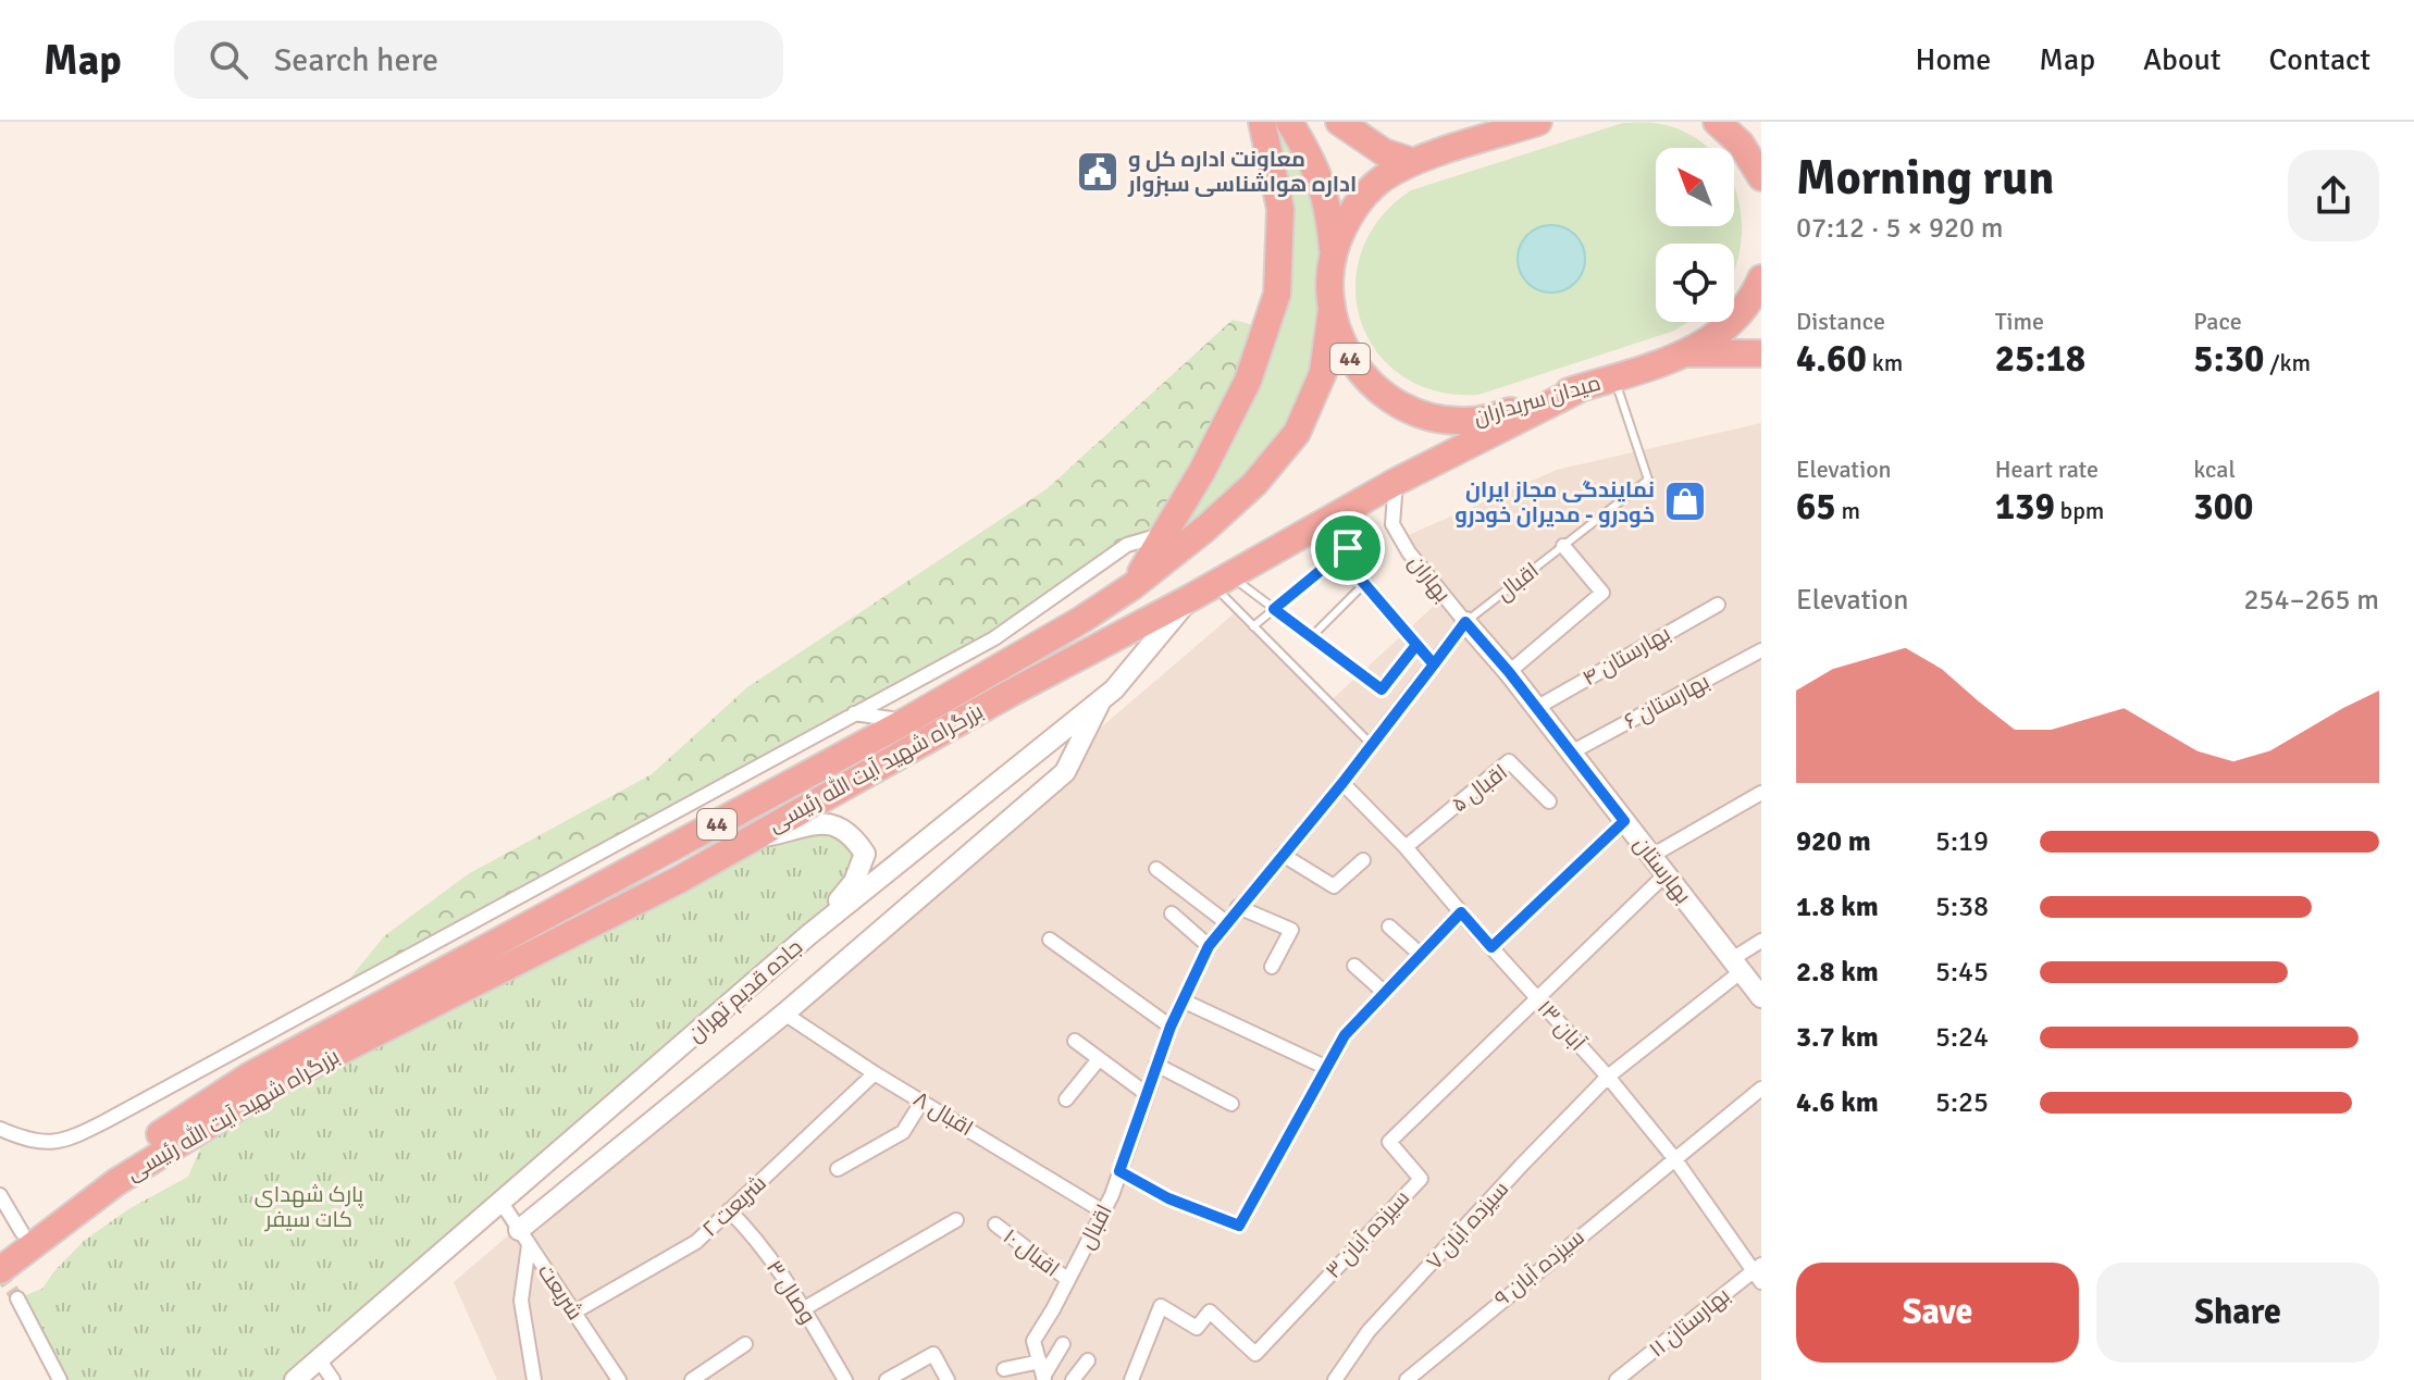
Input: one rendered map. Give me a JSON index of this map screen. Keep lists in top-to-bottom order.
{
  "streets": {
    "highway": ["44", "میدان سربداران", "بزرگراه شهید آیت الله رئیسی"],
    "main road": ["بهارستان", "جاده قدیم تهران"],
    "street": [
      "بهاران",
      "اقبال",
      "بهارستان ۴",
      "بهارستان ۶",
      "اقبال ۵",
      "۱۳ آبان",
      "اقبال ۸",
      "شریعت ۲",
      "سیزده آبان ۷",
      "سیزده آبان ۳",
      "اقبال ۱۰",
      "سیزده آبان ۹",
      "شریعت",
      "وصال ۳",
      "بهارستان ۱۱"
    ]
  },
  "crossings": [
    ["44", "میدان سربداران"],
    ["میدان سربداران", "اقبال"],
    ["میدان سربداران", "بزرگراه شهید آیت الله رئیسی"],
    ["بهاران", "اقبال"],
    ["بهاران", "بزرگراه شهید آیت الله رئیسی"],
    ["بهاران", "بهارستان"],
    ["اقبال", "بهارستان"],
    ["اقبال", "۱۳ آبان"],
    ["اقبال", "اقبال ۸"],
    ["اقبال", "اقبال ۱۰"],
    ["بهارستان ۴", "بهارستان"],
    ["بهارستان ۶", "بهارستان"],
    ["بزرگراه شهید آیت الله رئیسی", "جاده قدیم تهران"],
    ["اقبال ۵", "۱۳ آبان"],
    ["بهارستان", "سیزده آبان ۷"],
    ["جاده قدیم تهران", "شریعت"],
    ["۱۳ آبان", "سیزده آبان ۷"],
    ["۱۳ آبان", "سیزده آبان ۳"],
    ["۱۳ آبان", "سیزده آبان ۹"],
    ["۱۳ آبان", "بهارستان ۱۱"],
    ["اقبال ۸", "شریعت ۲"],
    ["شریعت ۲", "شریعت"],
    ["شریعت ۲", "وصال ۳"]
  ],
  "parks": ["پارک شهدای کات سیفر"],
  "places": {
    "public building": ["معاونت اداره کل و اداره هواشناسی سبزوار"],
    "shop": ["نمایندگی مجاز ایران خودرو - مدیران خودرو"]
  },
  "north": "top left",
  "page": {
    "header": "Map",
    "search": "Search here",
    "nav": [
      "Home",
      "Map",
      "About",
      "Contact"
    ],
    "heading": ["Morning run", "07:12 · 5 × 920 m"],
    "stats": [
      ["Distance", "4.60 km"],
      ["Time", "25:18"],
      ["Pace", "5:30 /km"],
      ["Elevation", "65 m"],
      ["Heart rate", "139 bpm"],
      ["kcal", "300"]
    ],
    "chart": ["Elevation", "254–265 m"],
    "list": [
      {
        "name": "920 m",
        "note": "5:19"
      },
      {
        "name": "1.8 km",
        "note": "5:38"
      },
      {
        "name": "2.8 km",
        "note": "5:45"
      },
      {
        "name": "3.7 km",
        "note": "5:24"
      },
      {
        "name": "4.6 km",
        "note": "5:25"
      }
    ],
    "buttons": ["Save", "Share"]
  }
}
